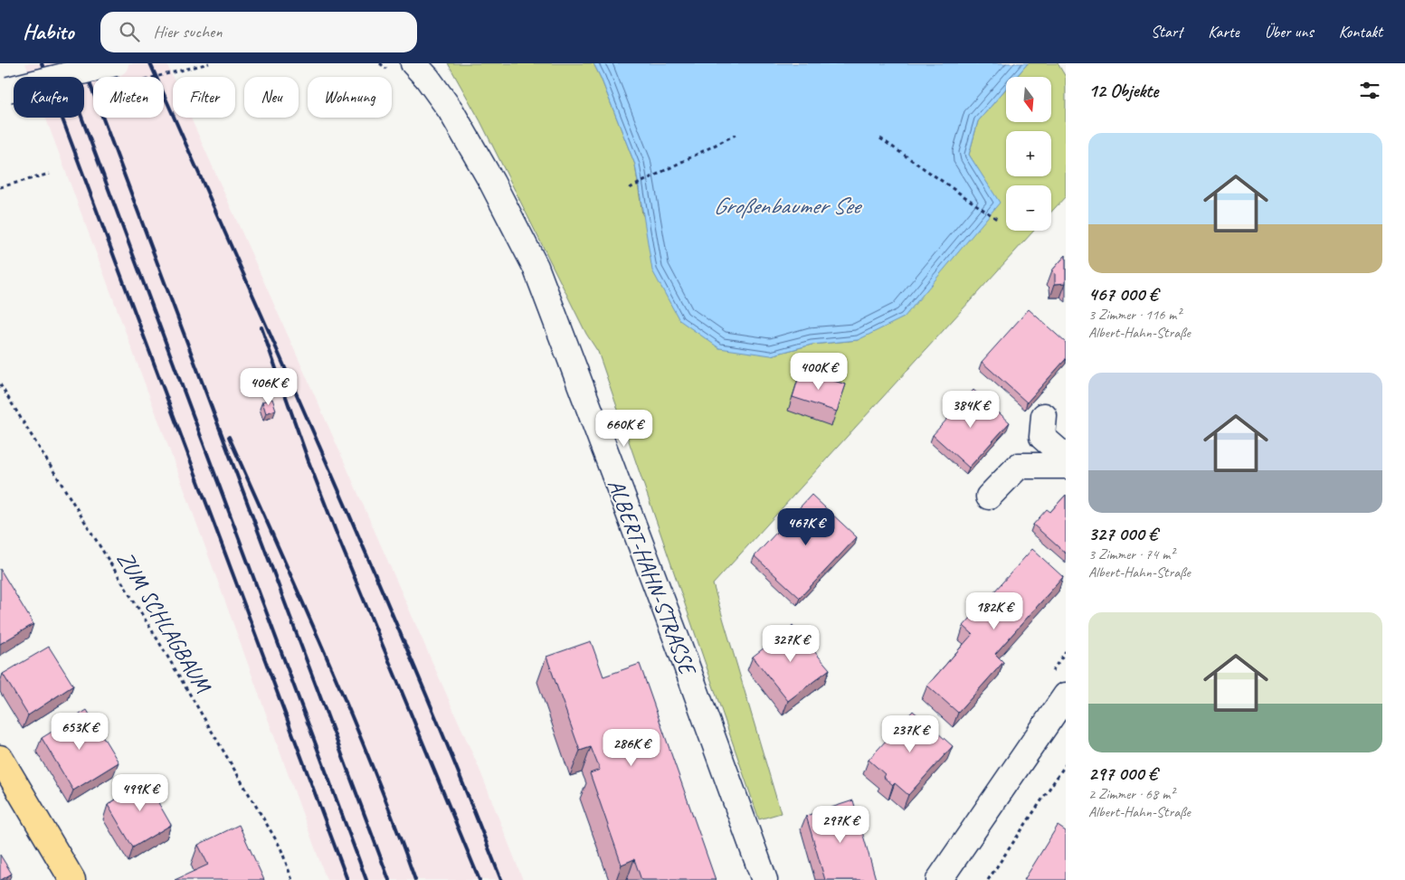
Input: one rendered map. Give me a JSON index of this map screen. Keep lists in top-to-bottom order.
{
  "streets": {
    "street": ["ALBERT-HAHN-STRASSE"],
    "path": ["ZUM SCHLAGBAUM"]
  },
  "water": ["Großenbaumer See"],
  "north": "bottom",
  "page": {
    "header": "Habito",
    "search": "Hier suchen",
    "nav": [
      "Start",
      "Karte",
      "Über uns",
      "Kontakt"
    ],
    "heading": "12 Objekte",
    "map_buttons": ["+", "−"],
    "chip": [
      "Kaufen",
      "Mieten",
      "Filter",
      "Neu",
      "Wohnung"
    ],
    "list": [
      {
        "name": "467 000 €",
        "note": "3 Zimmer · 116 m² · Albert-Hahn-Straße"
      },
      {
        "name": "327 000 €",
        "note": "3 Zimmer · 74 m² · Albert-Hahn-Straße"
      },
      {
        "name": "297 000 €",
        "note": "2 Zimmer · 68 m² · Albert-Hahn-Straße"
      }
    ],
    "price": [
      "400K €",
      "406K €",
      "384K €",
      "660K €",
      "467K €",
      "182K €",
      "327K €",
      "653K €",
      "237K €",
      "286K €",
      "499K €",
      "297K €"
    ]
  }
}
